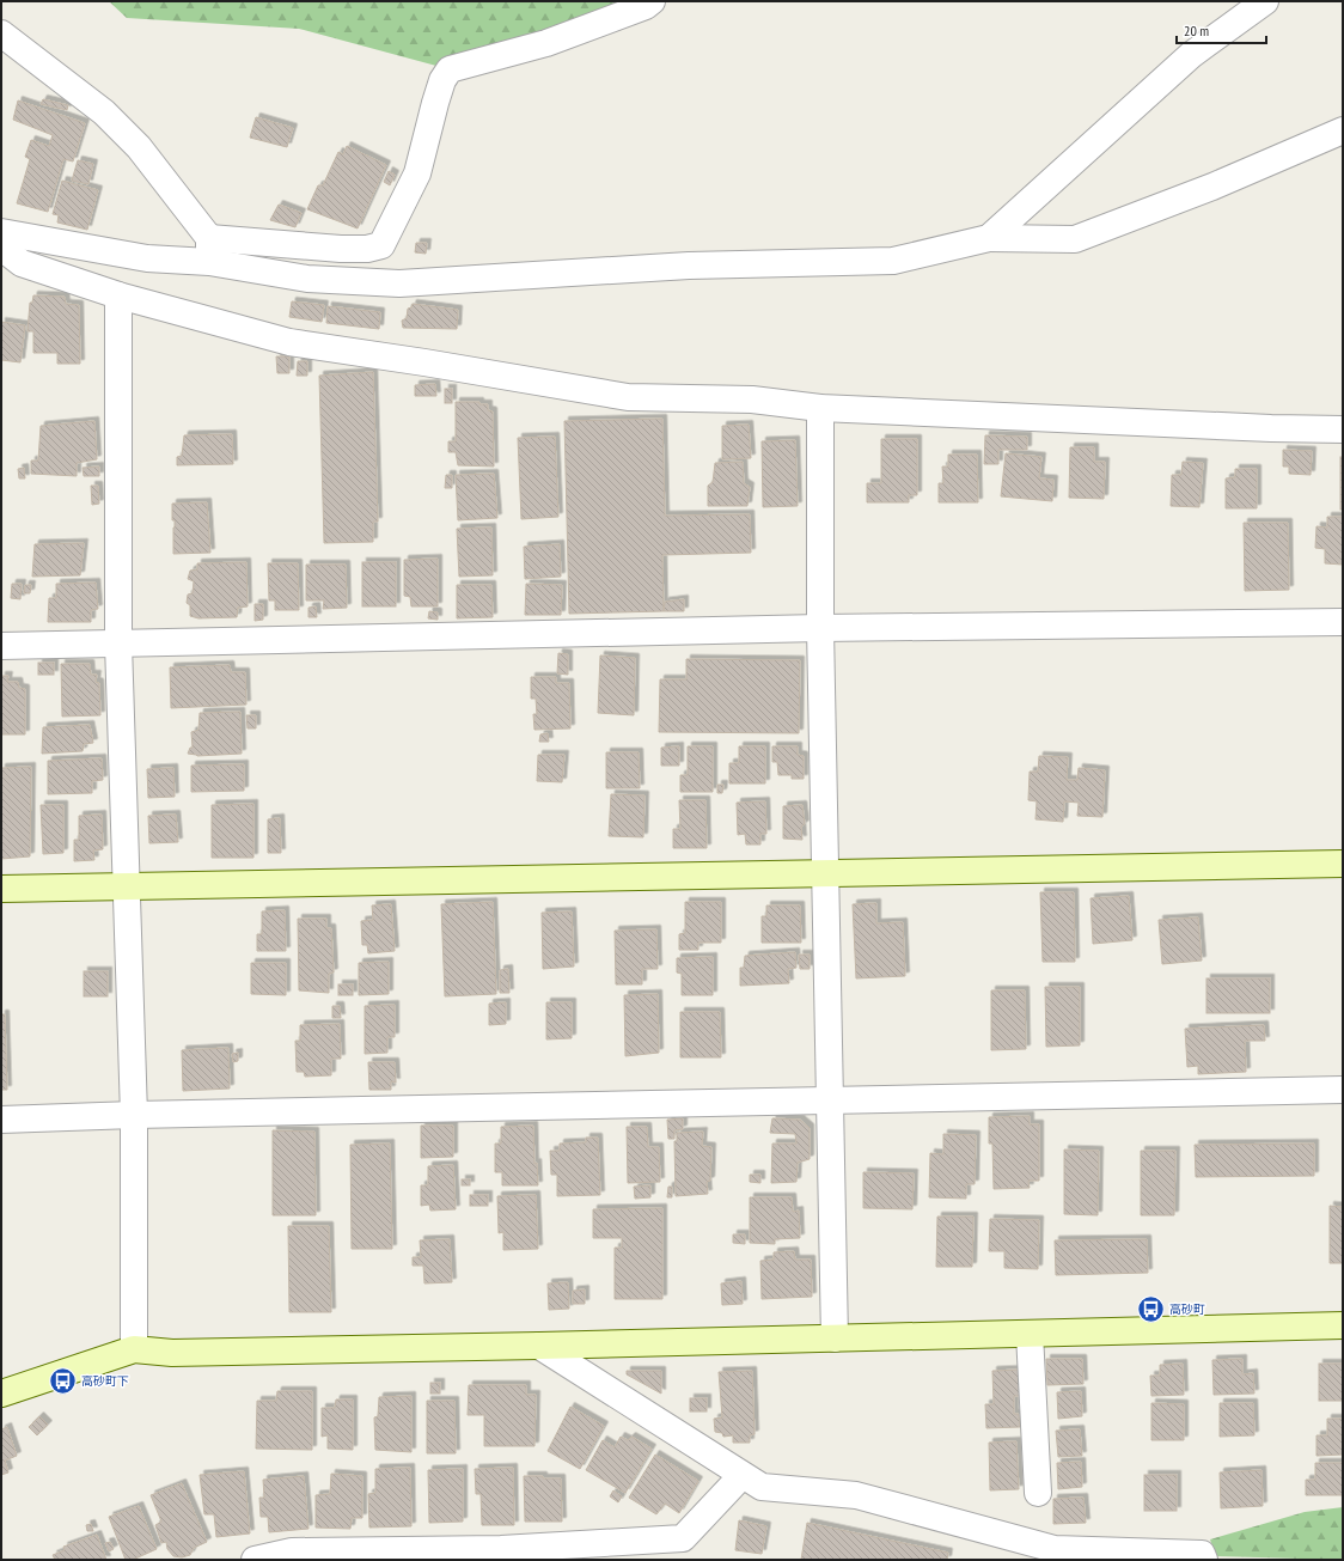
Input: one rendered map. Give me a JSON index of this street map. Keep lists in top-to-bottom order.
{
  "places": {
    "bus stop": ["高砂町", "高砂町下"]
  },
  "scale_bar": "20 m"
}
